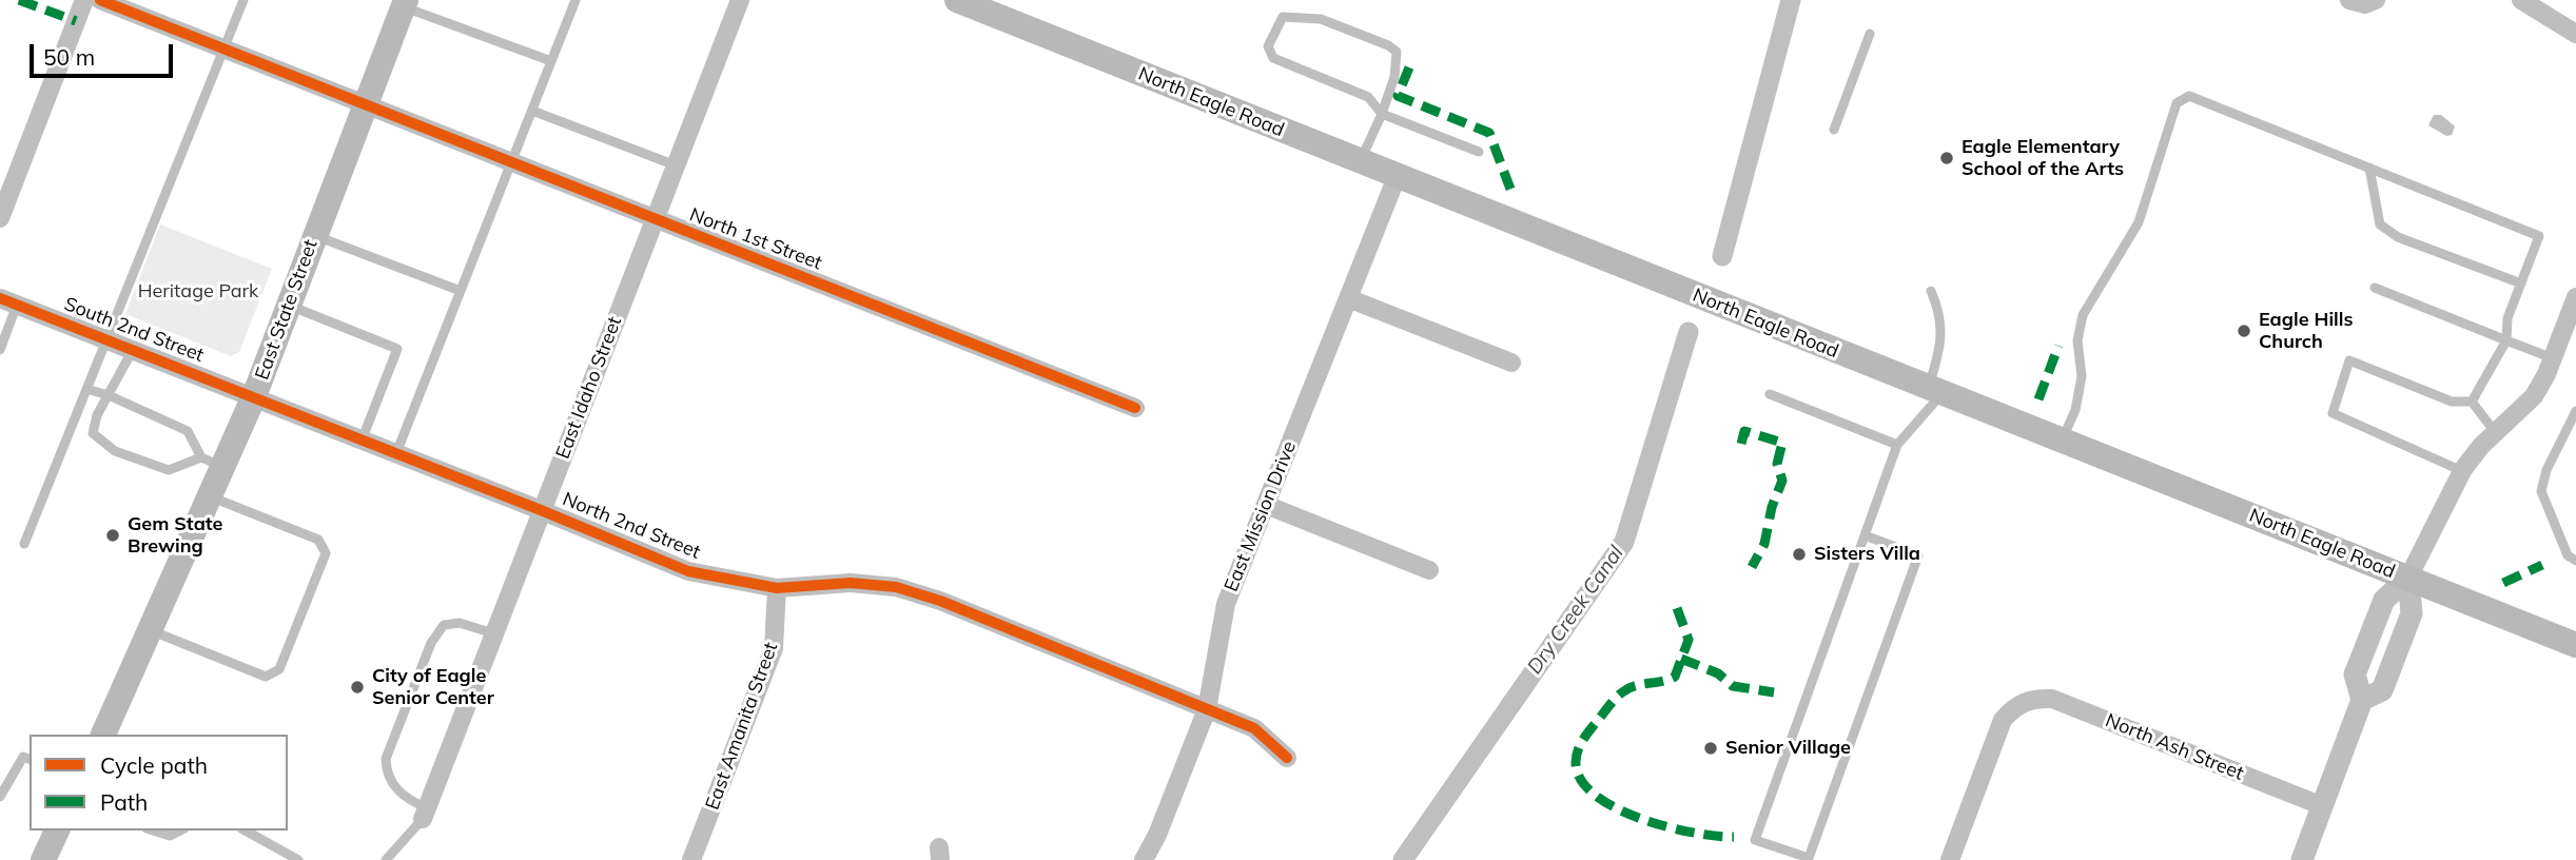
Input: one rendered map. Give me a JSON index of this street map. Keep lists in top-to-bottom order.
{
  "streets": {
    "main road": ["North Eagle Road", "East State Street"],
    "street": [
      "North 1st Street",
      "South 2nd Street",
      "East Idaho Street",
      "East Mission Drive",
      "North 2nd Street",
      "East Amanita Street",
      "North Ash Street"
    ]
  },
  "crossings": [
    ["North Eagle Road", "East Mission Drive"],
    ["North 1st Street", "East State Street"],
    ["North 1st Street", "East Idaho Street"],
    ["East State Street", "South 2nd Street"],
    ["East State Street", "North 2nd Street"],
    ["South 2nd Street", "North 2nd Street"],
    ["East Idaho Street", "North 2nd Street"],
    ["East Mission Drive", "North 2nd Street"],
    ["North 2nd Street", "East Amanita Street"]
  ],
  "water": ["Dry Creek Canal"],
  "parks": ["Heritage Park"],
  "places": [
    "Eagle Elementary School of the Arts",
    "Eagle Hills Church",
    "Gem State Brewing",
    "Sisters Villa",
    "City of Eagle Senior Center",
    "Senior Village"
  ],
  "legend": ["Cycle path", "Path"],
  "scale_bar": "50 m"
}
